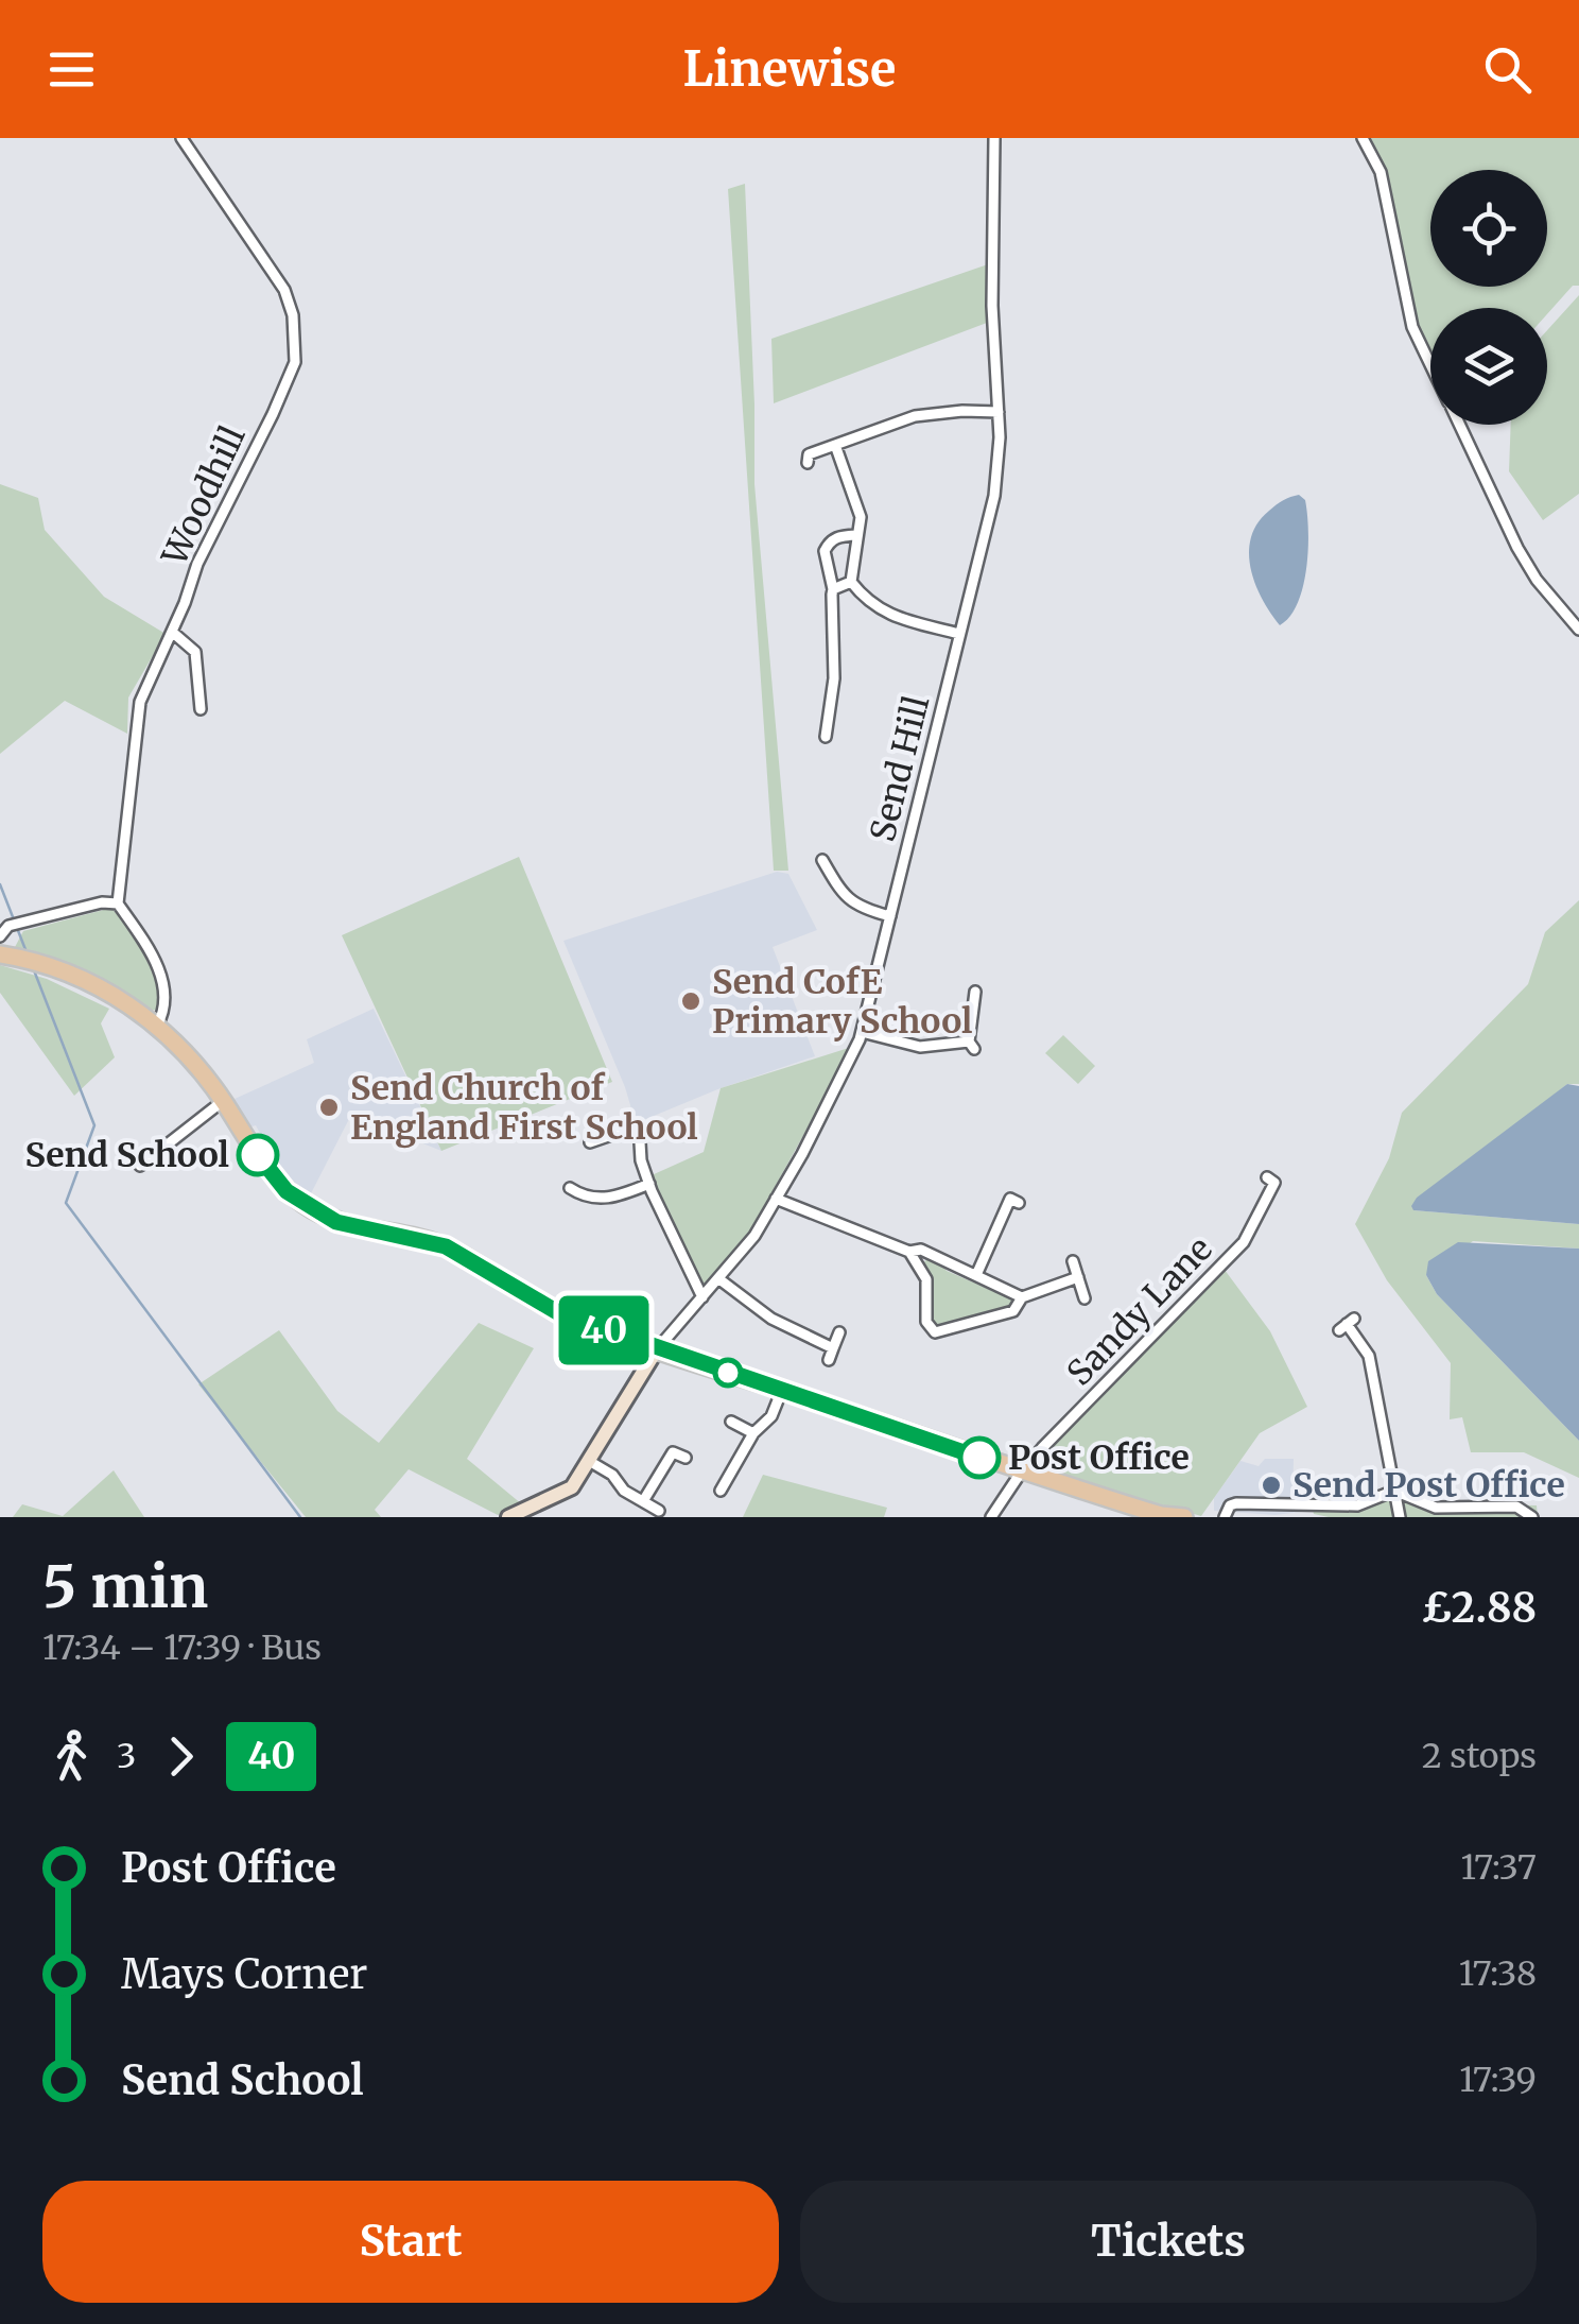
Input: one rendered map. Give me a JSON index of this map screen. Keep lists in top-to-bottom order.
{
  "streets": {
    "street": ["Woodhill", "Send Hill", "Sandy Lane"]
  },
  "places": [
    "Send CofE Primary School",
    "Send Church of England First School",
    "Send School",
    "Post Office",
    "Send Post Office"
  ],
  "lines": ["bus line 40"],
  "page": {
    "header": "Linewise",
    "on_map": "40",
    "heading": ["5 min", "17:34 – 17:39 · Bus", "£2.88"],
    "legs": ["3", "40", "2 stops"],
    "list": [
      {
        "name": "Post Office",
        "value": "17:37"
      },
      {
        "name": "Mays Corner",
        "value": "17:38"
      },
      {
        "name": "Send School",
        "value": "17:39"
      }
    ],
    "buttons": ["Start", "Tickets"]
  }
}
